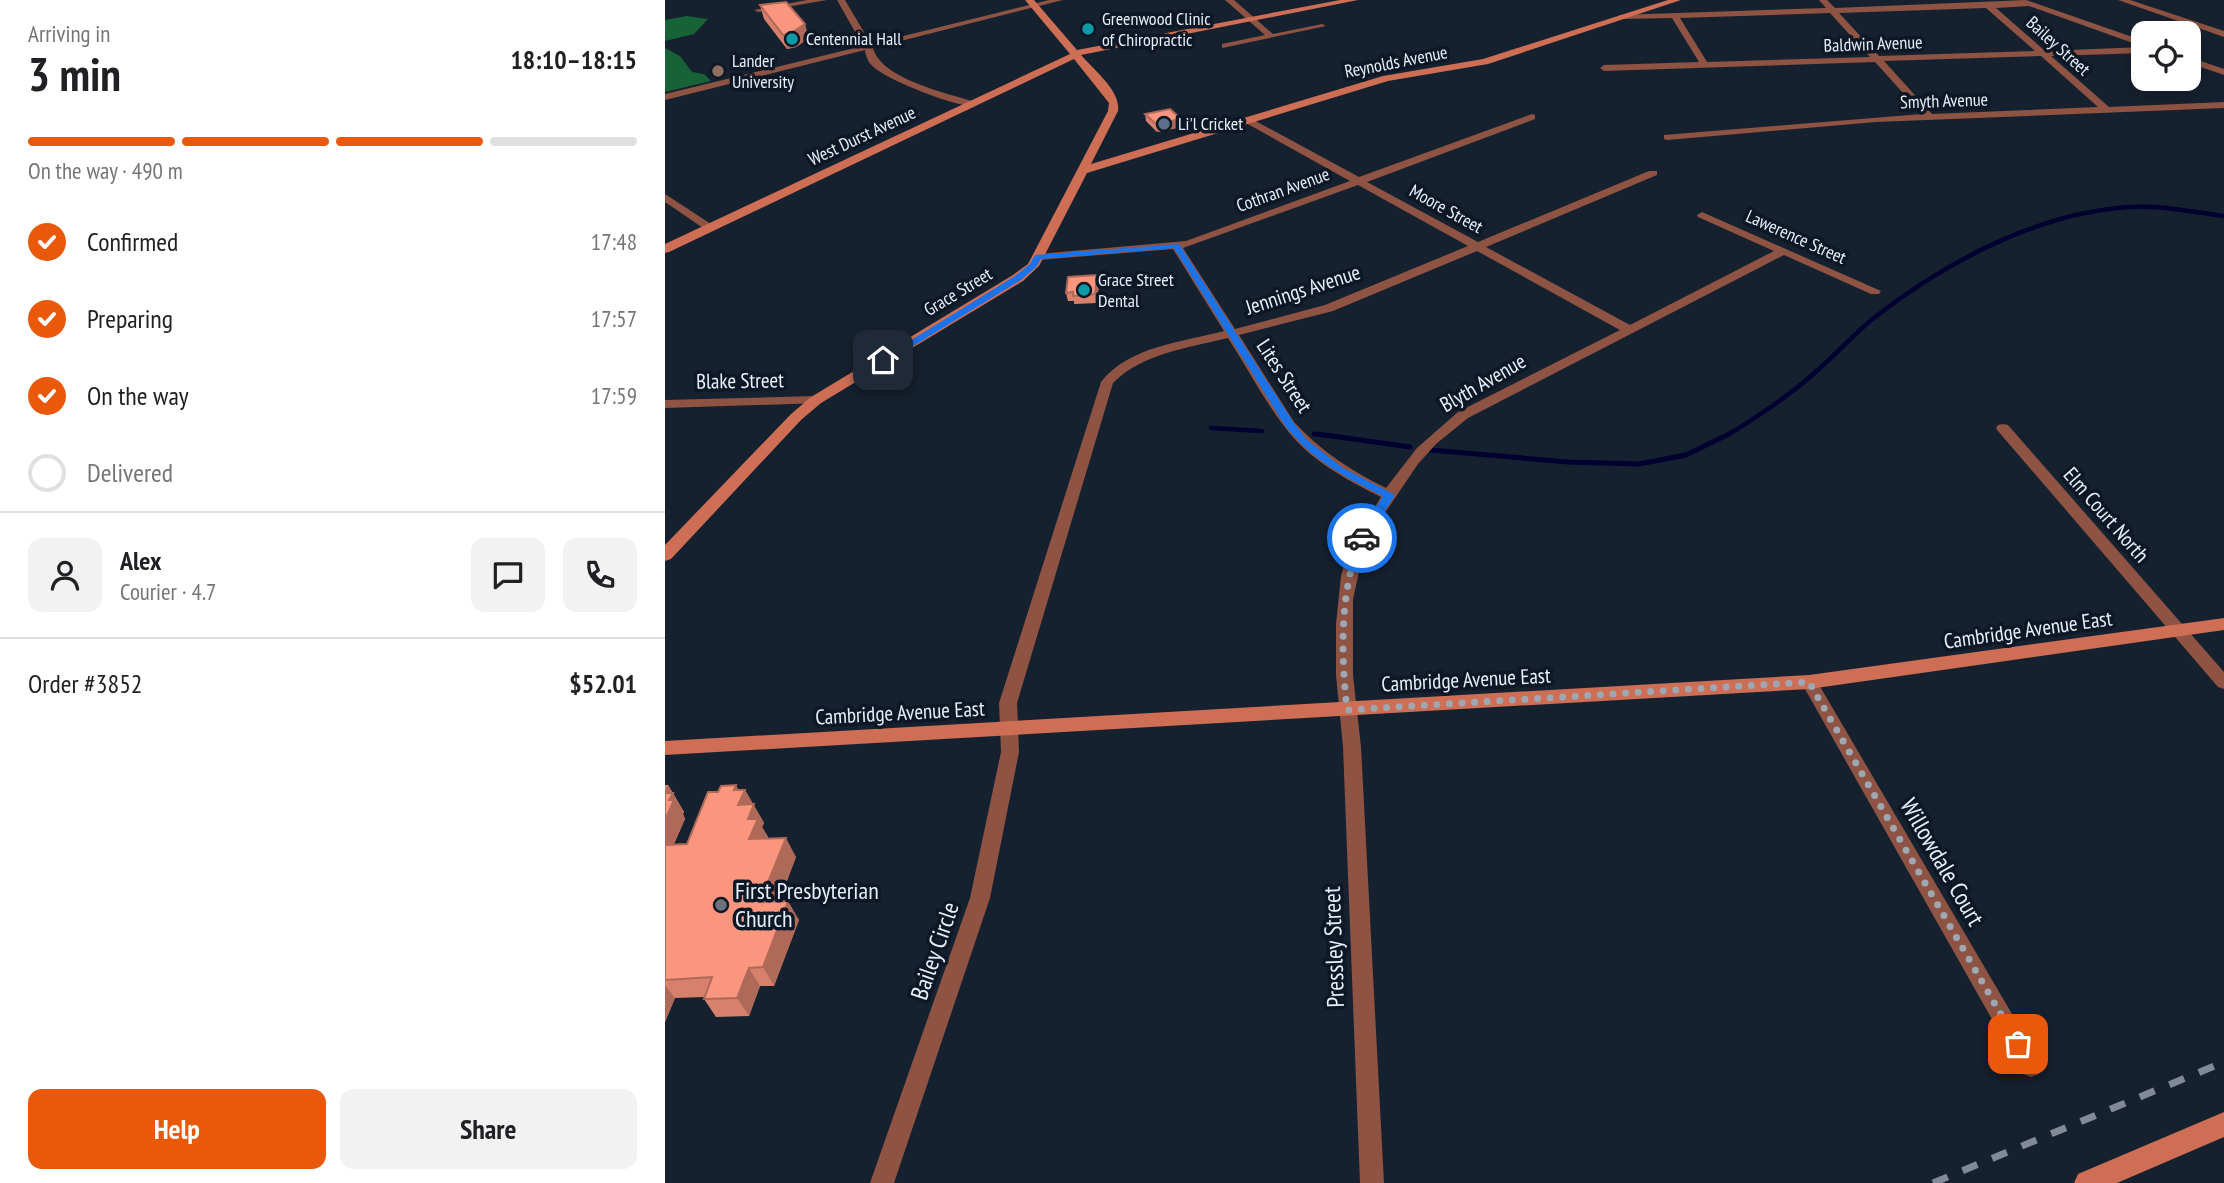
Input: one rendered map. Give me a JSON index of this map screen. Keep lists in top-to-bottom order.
{
  "streets": {
    "main road": [
      "Reynolds Avenue",
      "West Durst Avenue",
      "Grace Street",
      "Cambridge Avenue East"
    ],
    "street": [
      "Baldwin Avenue",
      "Bailey Street",
      "Smyth Avenue",
      "Cothran Avenue",
      "Moore Street",
      "Lawerence Street",
      "Jennings Avenue",
      "Lites Street",
      "Blake Street",
      "Blyth Avenue",
      "Elm Court North",
      "Willowdale Court",
      "Pressley Street",
      "Bailey Circle"
    ]
  },
  "crossings": [
    ["Baldwin Avenue", "Bailey Street"],
    ["Bailey Street", "Smyth Avenue"],
    ["Reynolds Avenue", "Moore Street"],
    ["Reynolds Avenue", "Grace Street"],
    ["West Durst Avenue", "Grace Street"],
    ["Cothran Avenue", "Moore Street"],
    ["Cothran Avenue", "Grace Street"],
    ["Cothran Avenue", "Lites Street"],
    ["Moore Street", "Jennings Avenue"],
    ["Moore Street", "Blyth Avenue"],
    ["Lawerence Street", "Blyth Avenue"],
    ["Jennings Avenue", "Lites Street"],
    ["Jennings Avenue", "Cambridge Avenue East"],
    ["Jennings Avenue", "Bailey Circle"],
    ["Grace Street", "Blake Street"],
    ["Lites Street", "Blyth Avenue"],
    ["Blyth Avenue", "Cambridge Avenue East"],
    ["Blyth Avenue", "Pressley Street"],
    ["Elm Court North", "Cambridge Avenue East"],
    ["Cambridge Avenue East", "Willowdale Court"],
    ["Cambridge Avenue East", "Pressley Street"],
    ["Cambridge Avenue East", "Bailey Circle"]
  ],
  "places": [
    "Greenwood Clinic of Chiropractic",
    "Centennial Hall",
    "Lander University",
    "Li'l Cricket",
    "Grace Street Dental",
    "First Presbyterian Church"
  ],
  "page": {
    "heading": ["3 min", "Arriving in", "18:10–18:15"],
    "panel": [
      "Alex",
      "Courier · 4.7",
      "Order #3852",
      "$52.01"
    ],
    "bar": "On the way · 490 m",
    "list": [
      ["Confirmed", "17:48"],
      ["Preparing", "17:57"],
      ["On the way", "17:59"],
      "Delivered"
    ],
    "buttons": ["Help", "Share"]
  }
}
